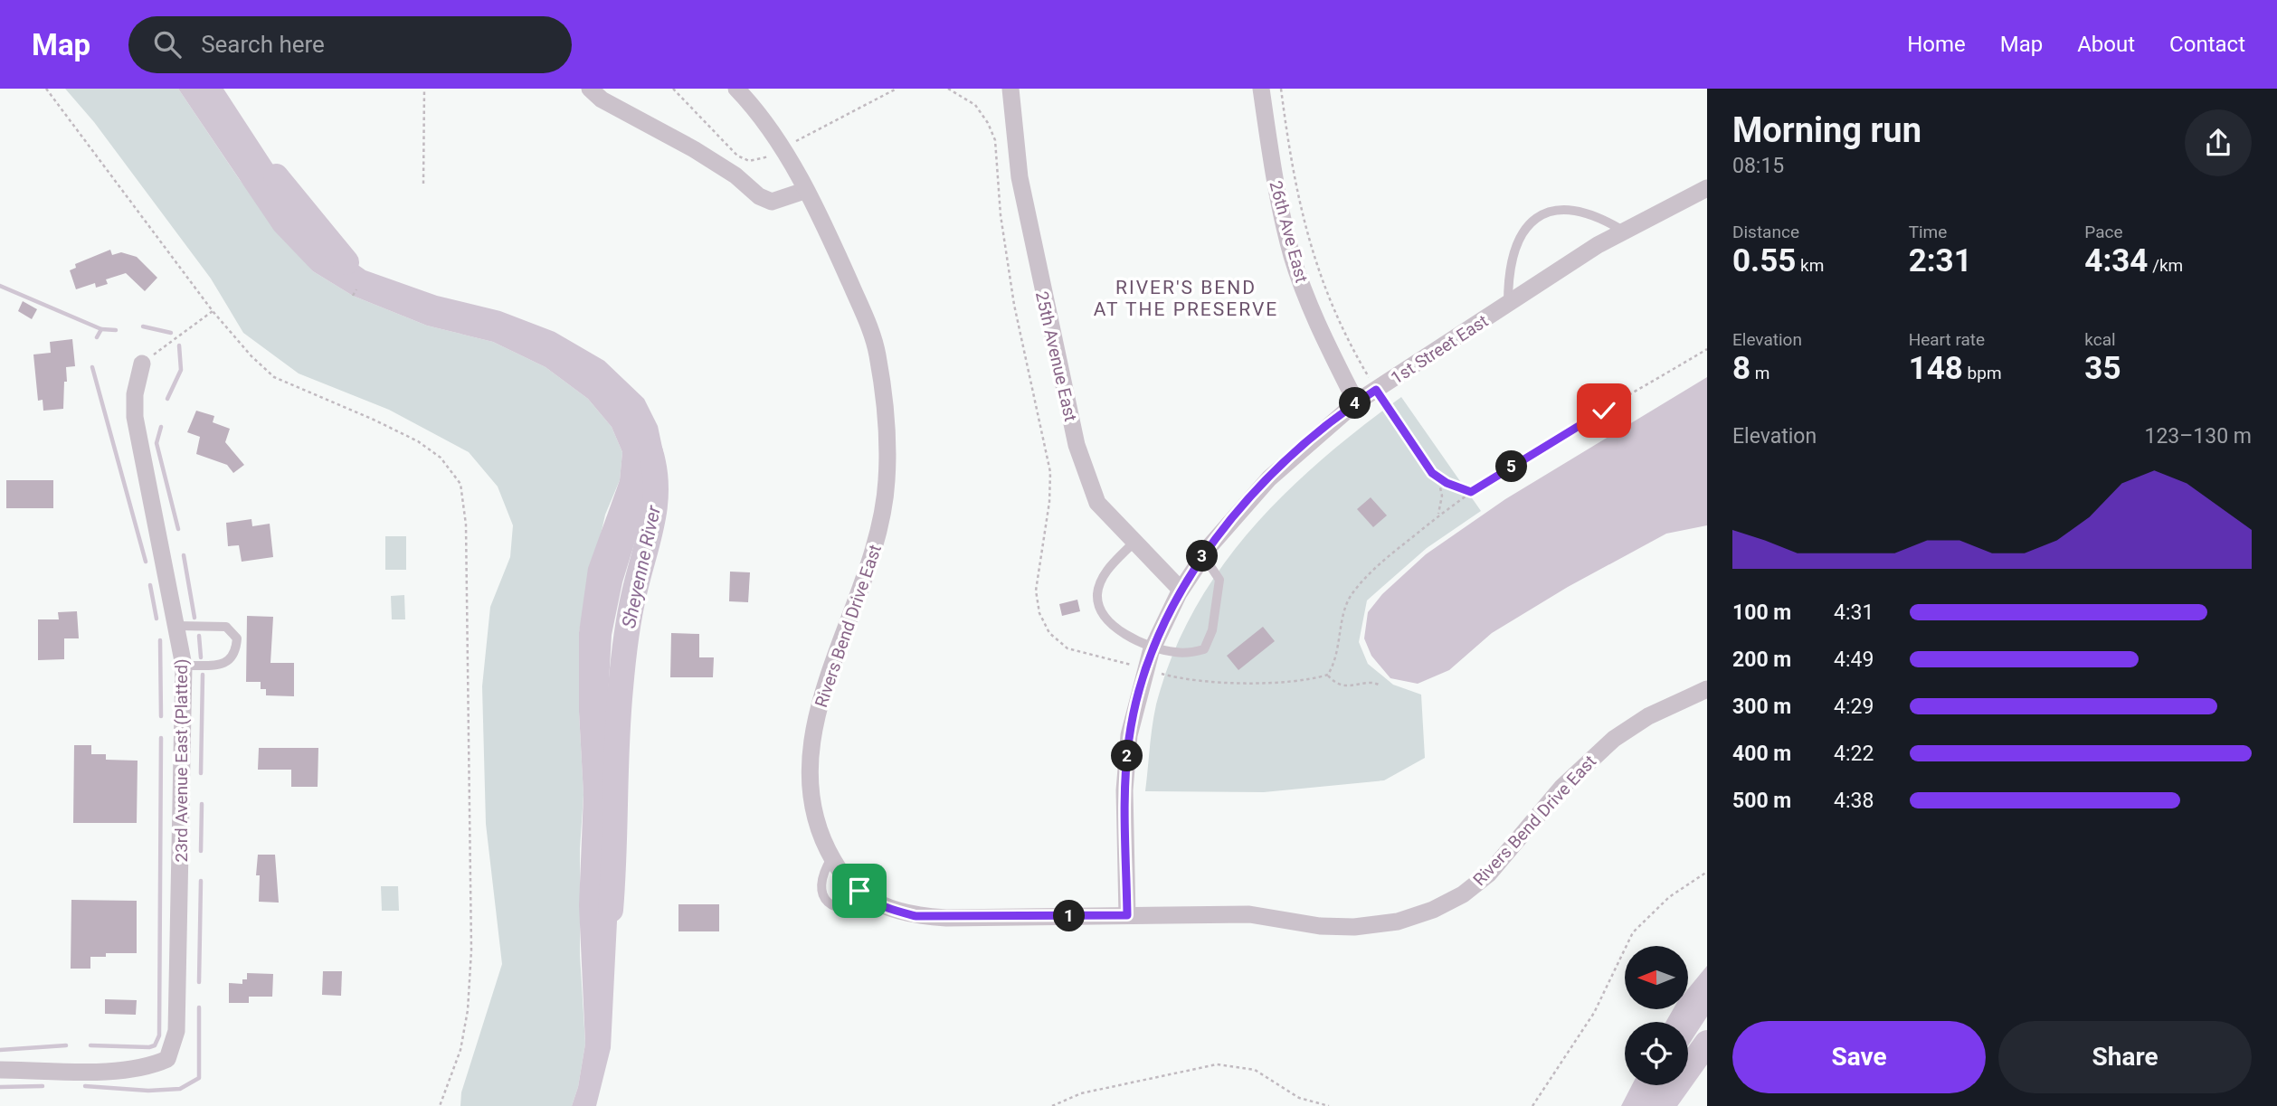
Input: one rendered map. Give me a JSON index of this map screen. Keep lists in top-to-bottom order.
{
  "streets": {
    "street": [
      "26th Ave East",
      "1st Street East",
      "25th Avenue East",
      "Rivers Bend Drive East",
      "23rd Avenue East (Platted)"
    ]
  },
  "crossings": [
    ["26th Ave East", "1st Street East"],
    ["1st Street East", "25th Avenue East"],
    ["1st Street East", "Rivers Bend Drive East"]
  ],
  "districts": ["RIVER'S BEND AT THE PRESERVE"],
  "water": ["Sheyenne River"],
  "north": "left",
  "page": {
    "header": "Map",
    "search": "Search here",
    "nav": [
      "Home",
      "Map",
      "About",
      "Contact"
    ],
    "heading": ["Morning run", "08:15"],
    "stats": [
      ["Distance", "0.55 km"],
      ["Time", "2:31"],
      ["Pace", "4:34 /km"],
      ["Elevation", "8 m"],
      ["Heart rate", "148 bpm"],
      ["kcal", "35"]
    ],
    "pins": [
      "4",
      "5",
      "3",
      "2",
      "1"
    ],
    "chart": ["Elevation", "123–130 m"],
    "list": [
      {
        "name": "100 m",
        "note": "4:31"
      },
      {
        "name": "200 m",
        "note": "4:49"
      },
      {
        "name": "300 m",
        "note": "4:29"
      },
      {
        "name": "400 m",
        "note": "4:22"
      },
      {
        "name": "500 m",
        "note": "4:38"
      }
    ],
    "buttons": ["Save", "Share"]
  }
}
